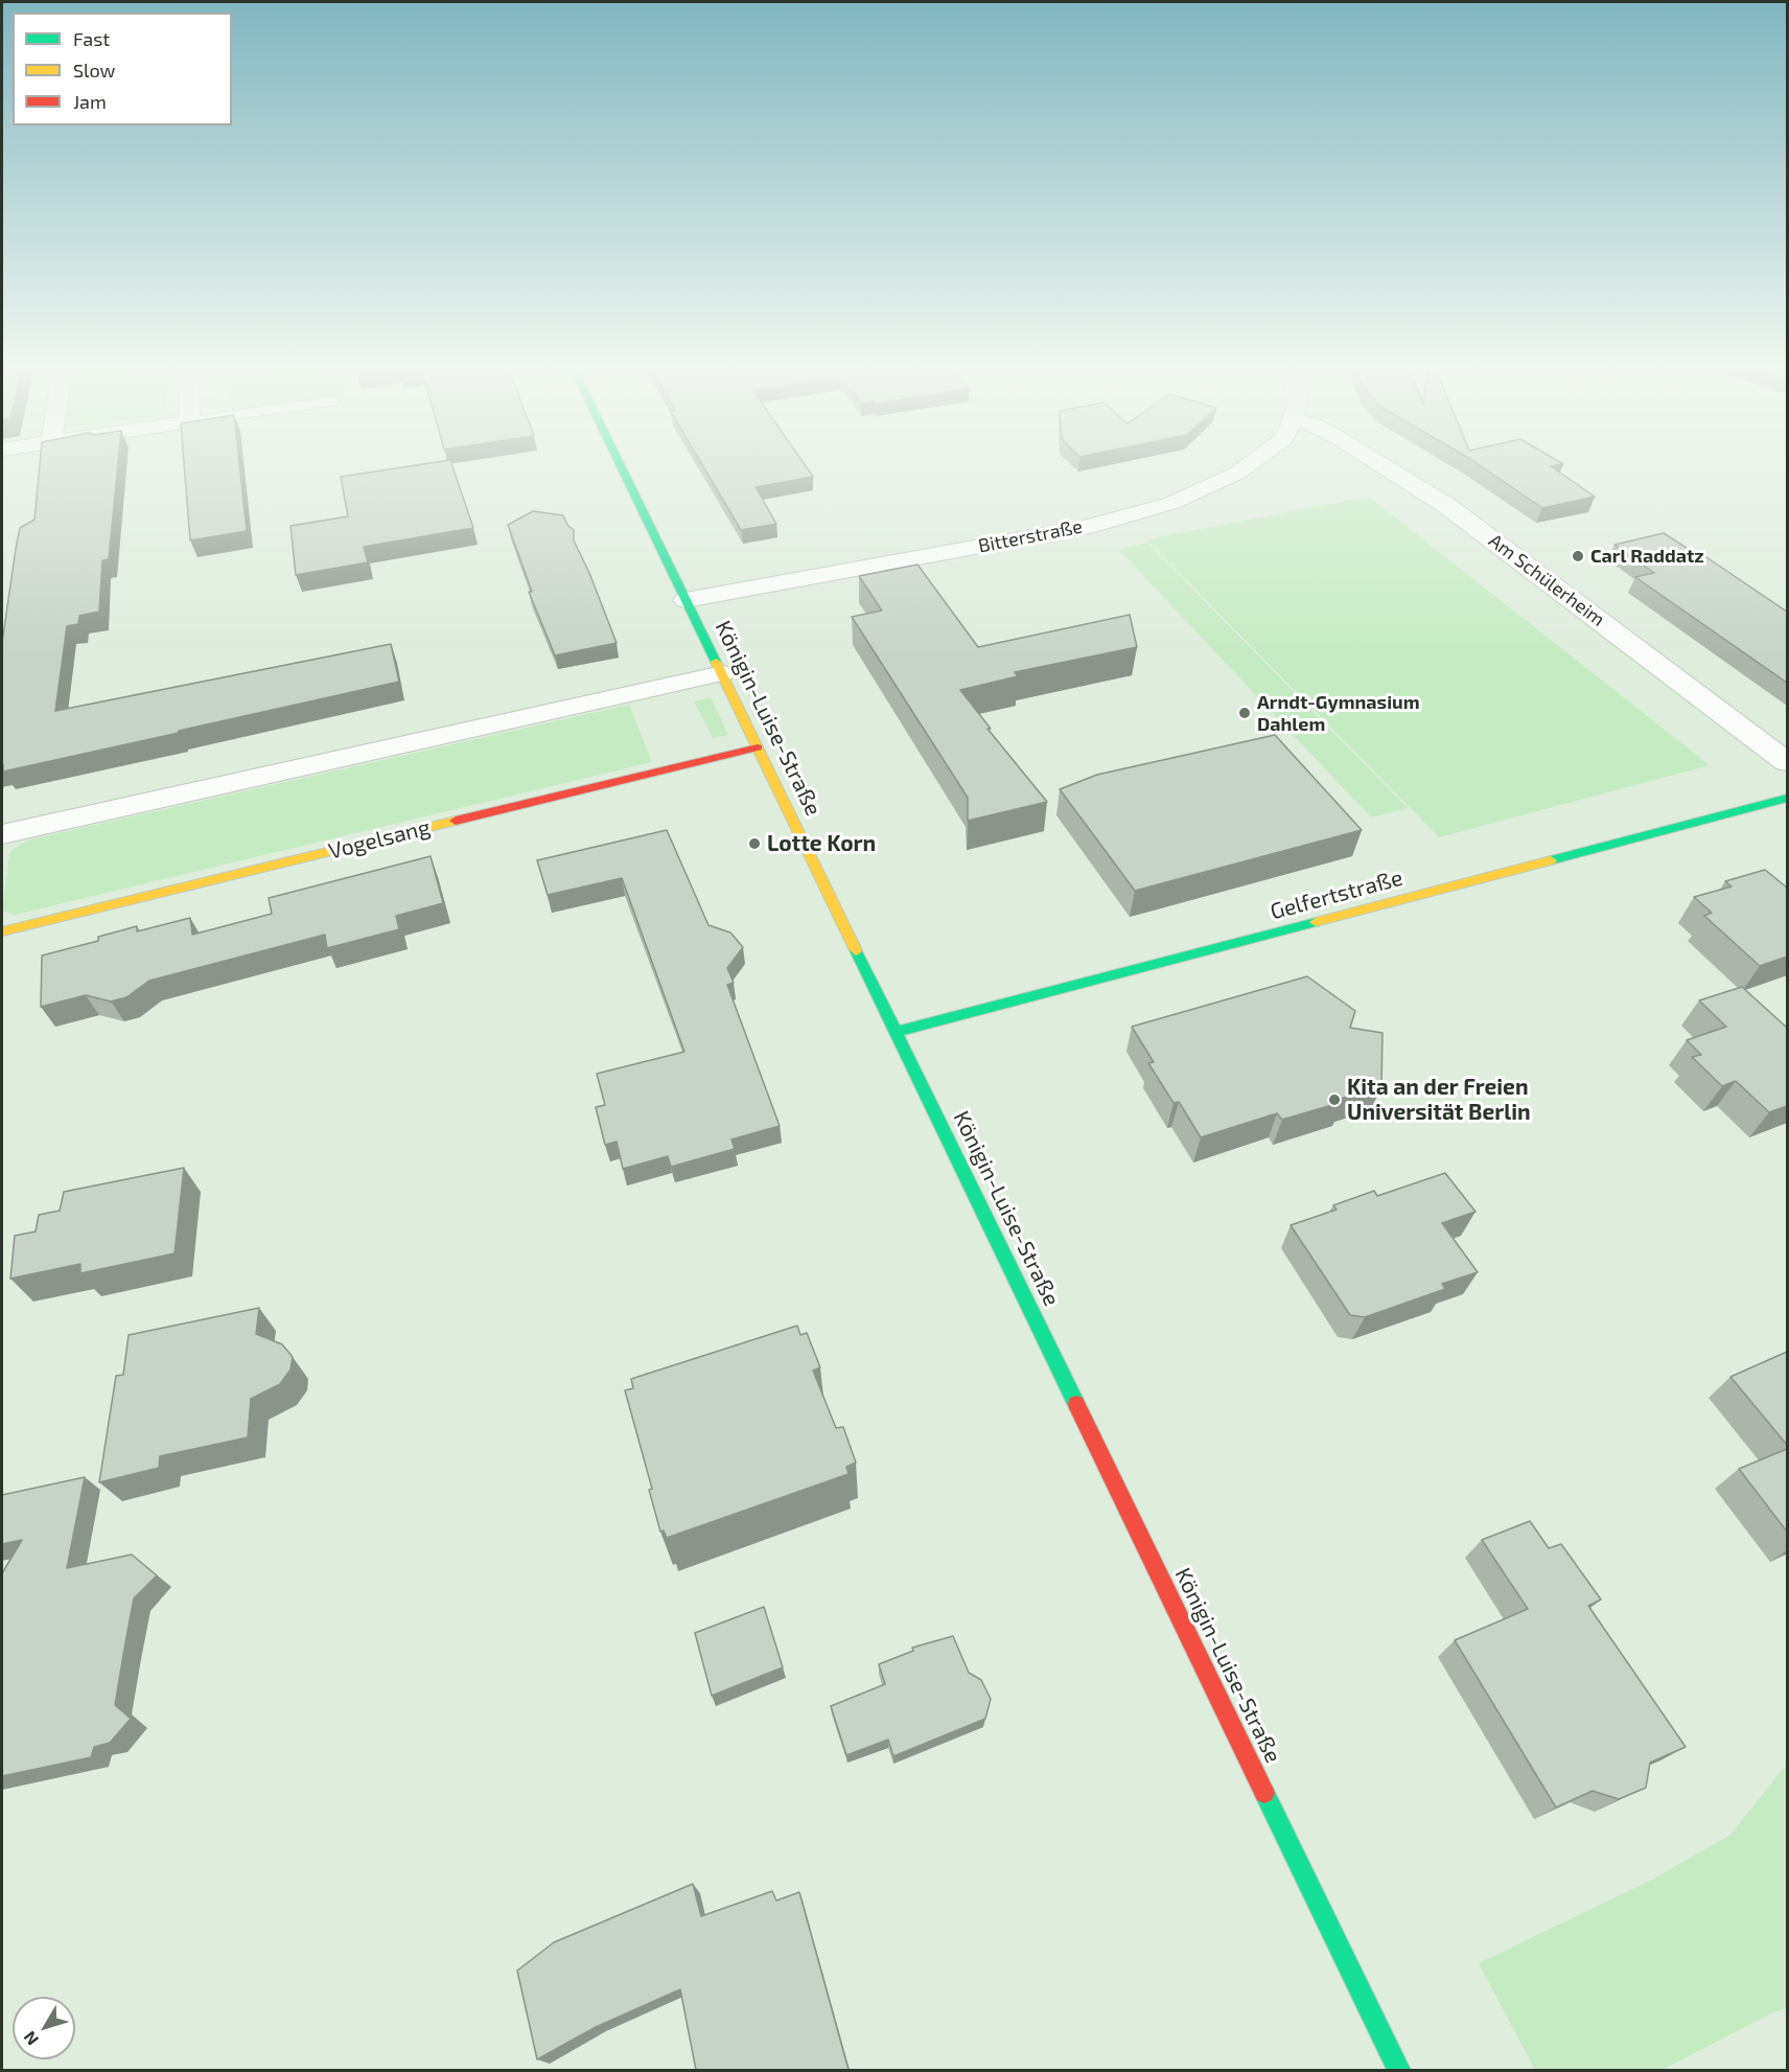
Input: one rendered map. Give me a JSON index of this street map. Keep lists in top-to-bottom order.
{
  "streets": {
    "main road": ["Königin-Luise-Straße", "Vogelsang", "Gelfertstraße"],
    "street": ["Bitterstraße", "Am Schülerheim"]
  },
  "crossings": [
    ["Bitterstraße", "Königin-Luise-Straße"],
    ["Königin-Luise-Straße", "Vogelsang"],
    ["Königin-Luise-Straße", "Gelfertstraße"]
  ],
  "places": [
    "Carl Raddatz",
    "Arndt-Gymnasium Dahlem",
    "Lotte Korn",
    "Kita an der Freien Universität Berlin"
  ],
  "legend": ["Fast", "Slow", "Jam"],
  "north": "bottom left"
}
